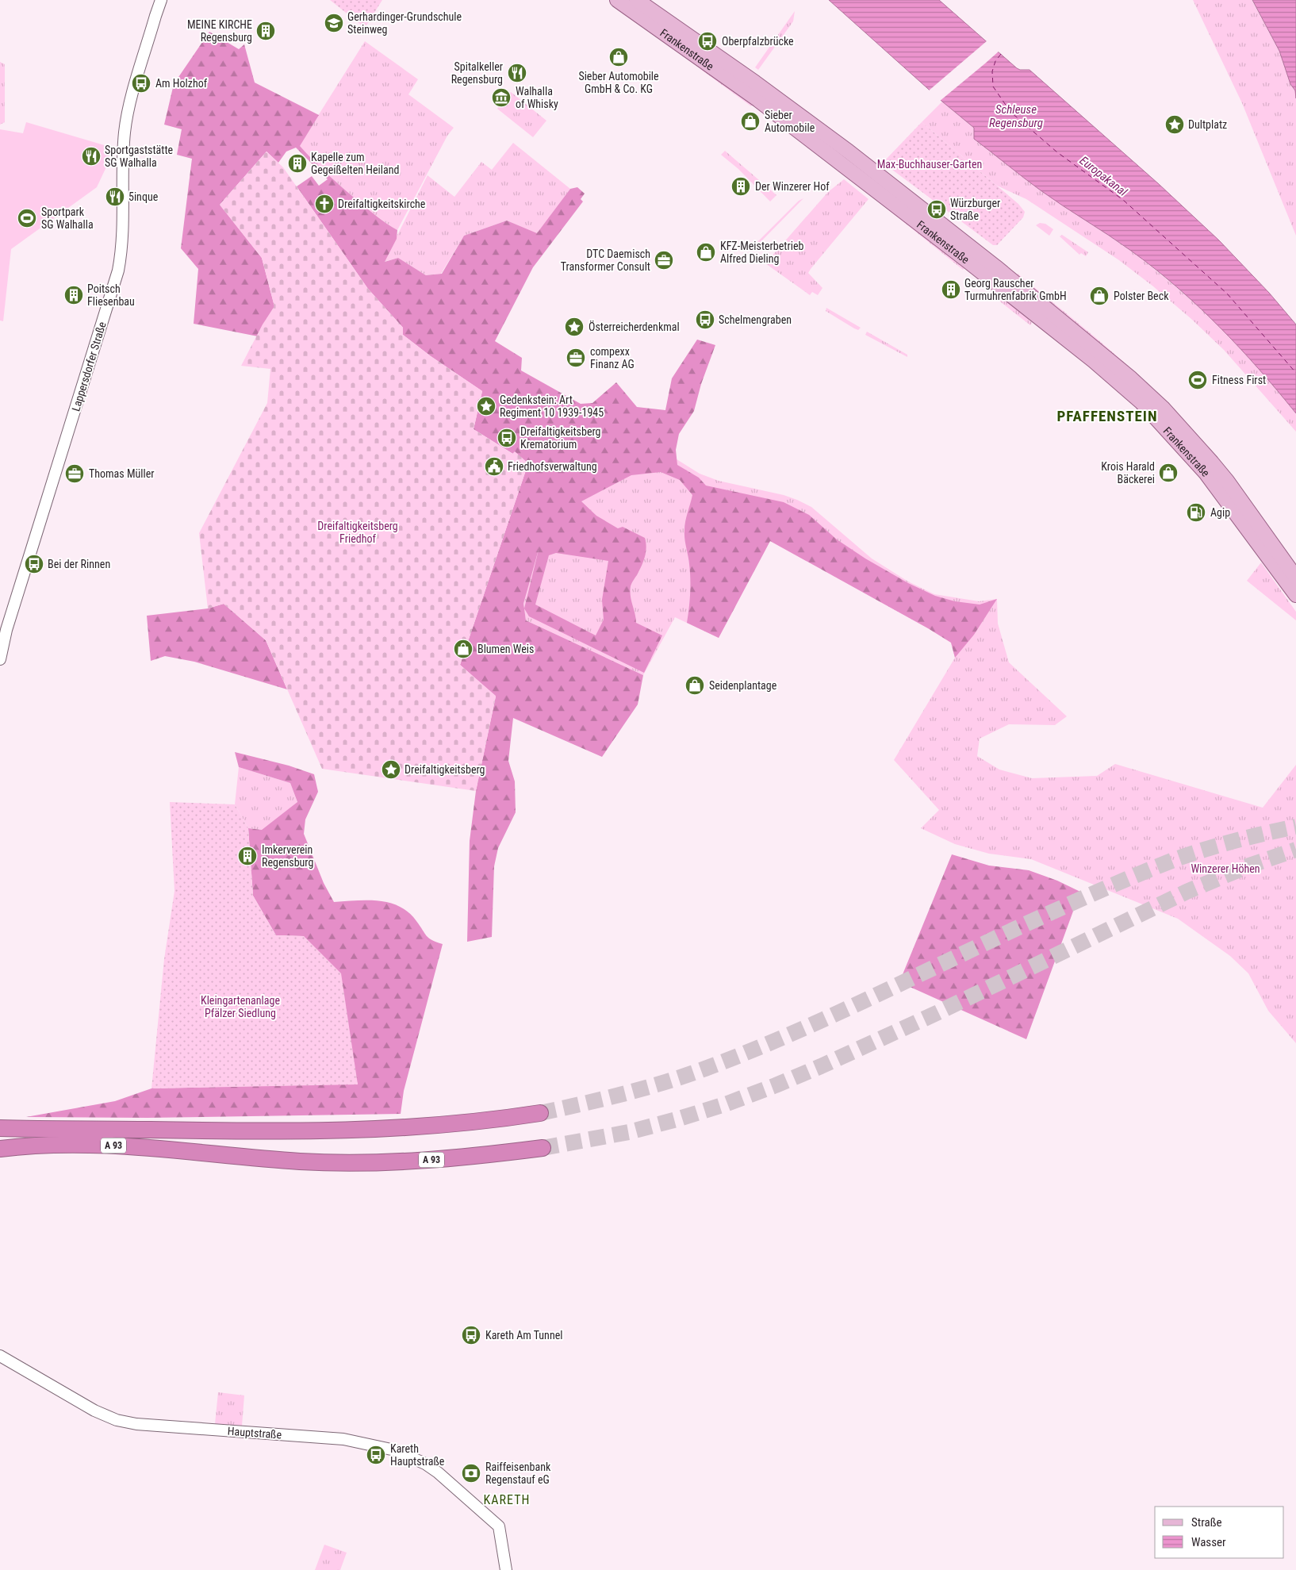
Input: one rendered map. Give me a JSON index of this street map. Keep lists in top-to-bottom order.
{
  "streets": {
    "highway": ["A 93"],
    "main road": ["Frankenstraße"],
    "street": ["Lappersdorfer Straße", "Hauptstraße"]
  },
  "districts": ["PFAFFENSTEIN", "KARETH"],
  "water": ["Schleuse Regensburg", "Europakanal"],
  "parks": [
    "Max-Buchhauser-Garten",
    "Dreifaltigkeitsberg Friedhof",
    "Winzerer Höhen",
    "Kleingartenanlage Pfälzer Siedlung"
  ],
  "places": {
    "school or university": ["Gerhardinger-Grundschule Steinweg"],
    "building": [
      "MEINE KIRCHE Regensburg",
      "Kapelle zum Gegeißelten Heiland",
      "Der Winzerer Hof",
      "Georg Rauscher Turmuhrenfabrik GmbH",
      "Poitsch Fliesenbau",
      "Imkerverein Regensburg"
    ],
    "bus stop": [
      "Oberpfalzbrücke",
      "Am Holzhof",
      "Würzburger Straße",
      "Schelmengraben",
      "Dreifaltigkeitsberg Krematorium",
      "Bei der Rinnen",
      "Kareth Am Tunnel",
      "Kareth Hauptstraße"
    ],
    "shop": [
      "Sieber Automobile GmbH & Co. KG",
      "Sieber Automobile",
      "KFZ-Meisterbetrieb Alfred Dieling",
      "Polster Beck",
      "Krois Harald Bäckerei",
      "Blumen Weis",
      "Seidenplantage"
    ],
    "restaurant": ["Spitalkeller Regensburg", "Sportgaststätte SG Walhalla", "5inque"],
    "museum": ["Walhalla of Whisky"],
    "place": [
      "Dultplatz",
      "Österreicherdenkmal",
      "Gedenkstein: Art Regiment 10 1939-1945",
      "Dreifaltigkeitsberg"
    ],
    "church": ["Dreifaltigkeitskirche"],
    "sports": ["Sportpark SG Walhalla", "Fitness First"],
    "office": ["DTC Daemisch Transformer Consult", "compexx Finanz AG", "Thomas Müller"],
    "public building": ["Friedhofsverwaltung"],
    "fuel station": ["Agip"],
    "bank": ["Raiffeisenbank Regenstauf eG"]
  },
  "legend": ["Straße", "Wasser"]
}
